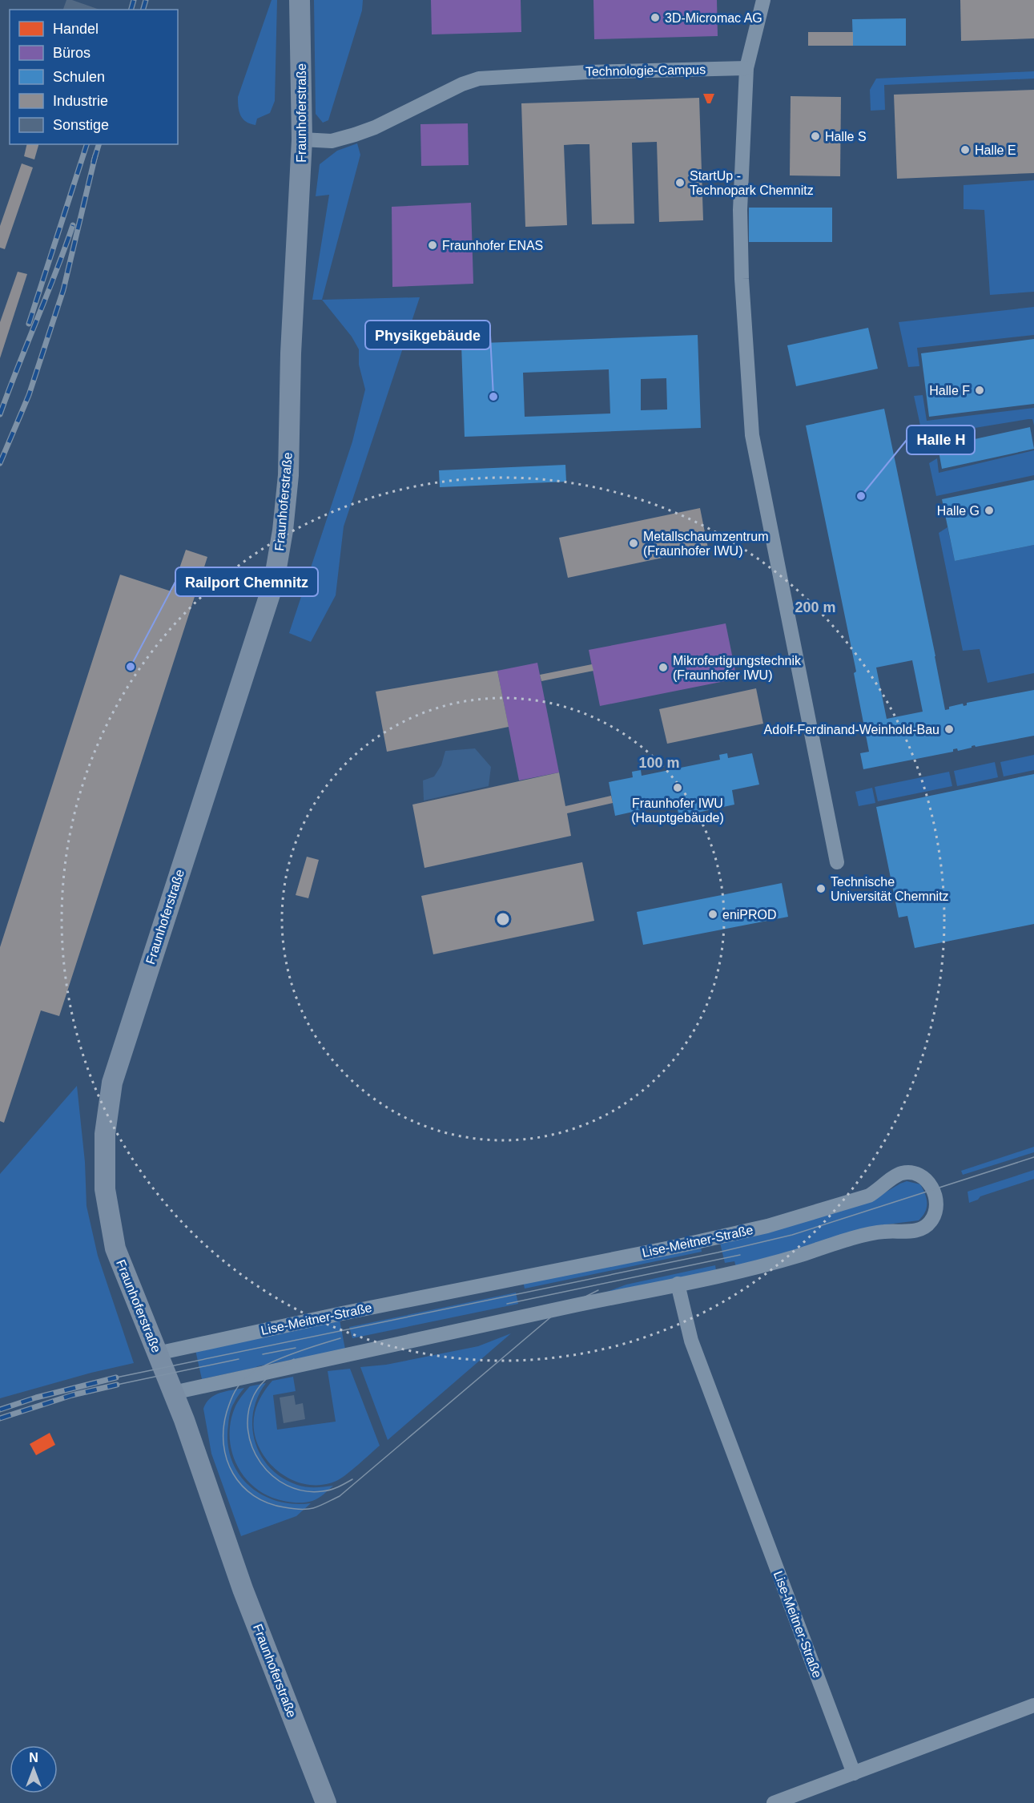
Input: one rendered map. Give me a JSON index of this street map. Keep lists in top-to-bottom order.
{
  "streets": {
    "main road": ["Fraunhoferstraße"],
    "street": ["Technologie-Campus", "Lise-Meitner-Straße"]
  },
  "crossings": [
    ["Technologie-Campus", "Fraunhoferstraße"],
    ["Fraunhoferstraße", "Lise-Meitner-Straße"]
  ],
  "places": [
    "3D-Micromac AG",
    "Halle S",
    "Halle E",
    "StartUp - Technopark Chemnitz",
    "Fraunhofer ENAS",
    "Halle F",
    "Physikgebäude",
    "Halle H",
    "Halle G",
    "Metallschaumzentrum (Fraunhofer IWU)",
    "Railport Chemnitz",
    "Mikrofertigungstechnik (Fraunhofer IWU)",
    "Adolf-Ferdinand-Weinhold-Bau",
    "Fraunhofer IWU (Hauptgebäude)",
    "Technische Universität Chemnitz",
    "eniPROD"
  ],
  "legend": [
    "Handel",
    "Büros",
    "Schulen",
    "Industrie",
    "Sonstige"
  ],
  "north": "top",
  "rings": ["200 m", "100 m"]
}
